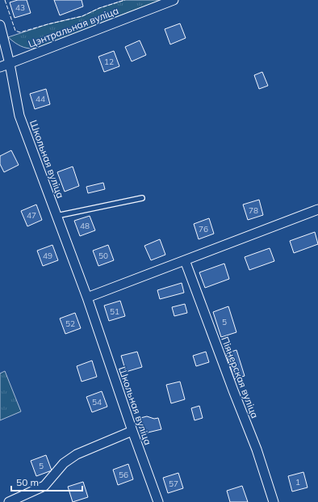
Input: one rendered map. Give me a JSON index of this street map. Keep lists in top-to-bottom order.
{
  "streets": {
    "street": ["Цэнтральная вуліца", "Школьная вуліца", "Піянерская вуліца"]
  },
  "crossings": [
    ["Цэнтральная вуліца", "Школьная вуліца"]
  ],
  "house_numbers": [
    "43",
    "12",
    "44",
    "78",
    "47",
    "48",
    "76",
    "49",
    "50",
    "51",
    "5",
    "52",
    "54",
    "5",
    "56",
    "1",
    "57"
  ],
  "scale_bar": "50 m"
}
